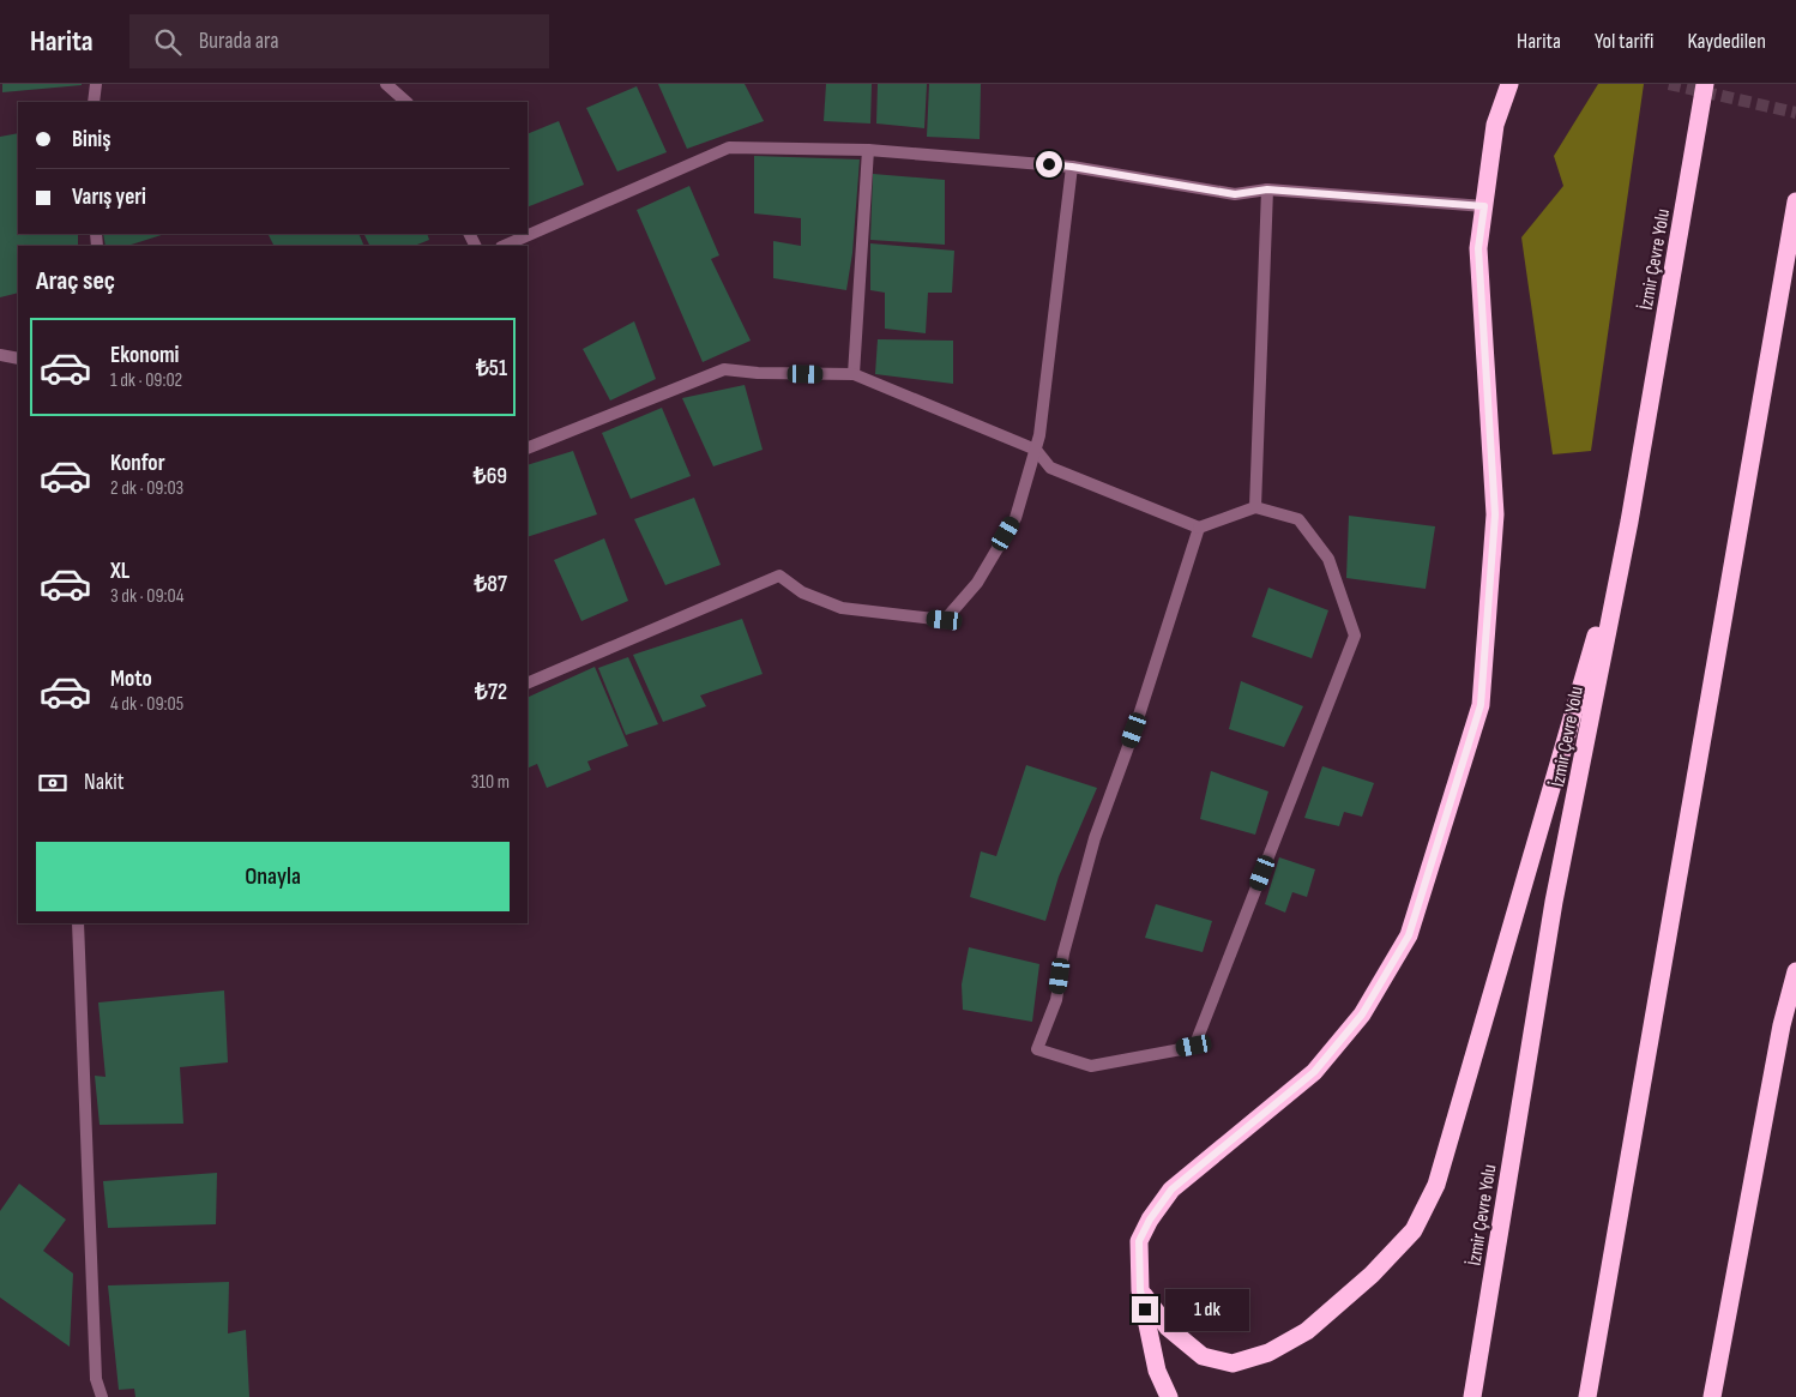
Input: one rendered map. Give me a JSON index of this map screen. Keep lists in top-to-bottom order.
{
  "streets": {
    "highway": ["İzmir Çevre Yolu"]
  },
  "page": {
    "header": "Harita",
    "search": "Burada ara",
    "nav": ["Harita", "Yol tarifi", "Kaydedilen"],
    "banner": ["Biniş", "Varış yeri"],
    "heading": "Araç seç",
    "list": [
      {
        "name": "Ekonomi",
        "note": "1 dk · 09:02",
        "value": "₺51"
      },
      {
        "name": "Konfor",
        "note": "2 dk · 09:03",
        "value": "₺69"
      },
      {
        "name": "XL",
        "note": "3 dk · 09:04",
        "value": "₺87"
      },
      {
        "name": "Moto",
        "note": "4 dk · 09:05",
        "value": "₺72"
      }
    ],
    "pay": ["Nakit", "310 m"],
    "buttons": "Onayla",
    "bubble": "1 dk"
  }
}
